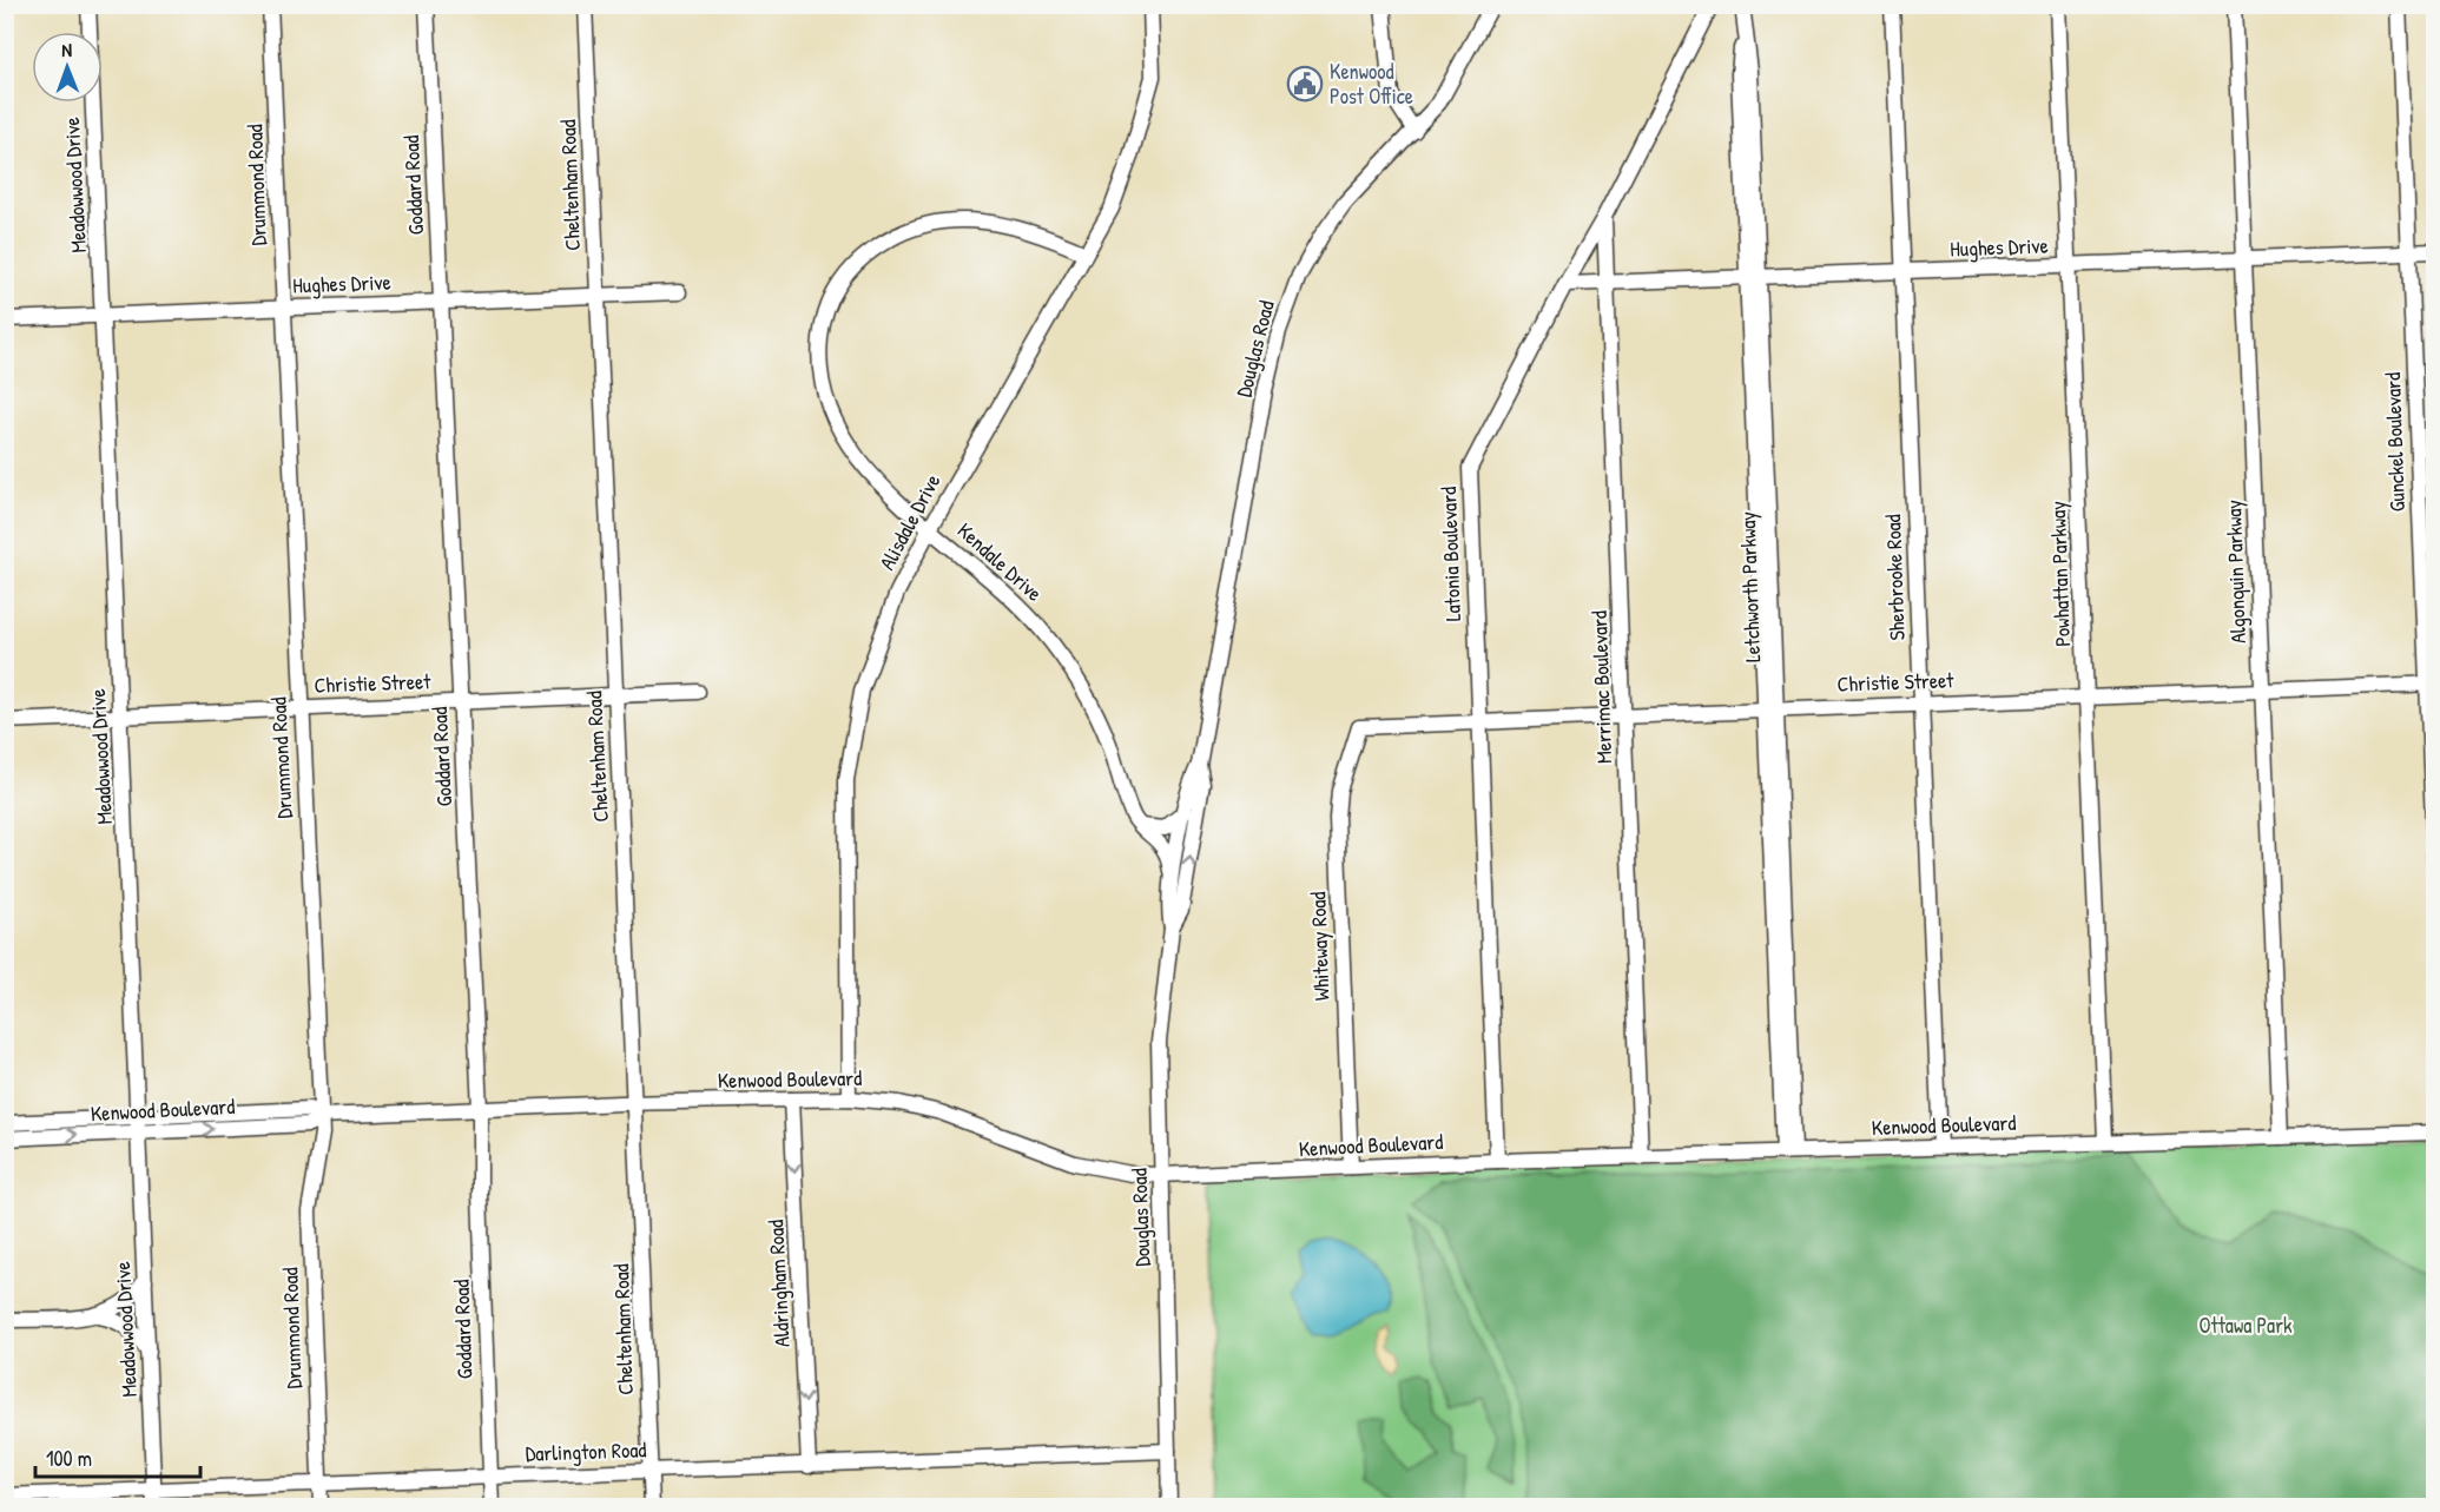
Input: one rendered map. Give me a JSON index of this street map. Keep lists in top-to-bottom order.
{
  "streets": {
    "street": [
      "Meadowwood Drive",
      "Drummond Road",
      "Goddard Road",
      "Cheltenham Road",
      "Hughes Drive",
      "Douglas Road",
      "Gunckel Boulevard",
      "Alisdale Drive",
      "Latonia Boulevard",
      "Kendale Drive",
      "Algonquin Parkway",
      "Powhattan Parkway",
      "Sherbrooke Road",
      "Letchworth Parkway",
      "Christie Street",
      "Merrimac Boulevard",
      "Whiteway Road",
      "Kenwood Boulevard",
      "Aldringham Road",
      "Darlington Road"
    ]
  },
  "crossings": [
    ["Meadowwood Drive", "Hughes Drive"],
    ["Meadowwood Drive", "Christie Street"],
    ["Meadowwood Drive", "Kenwood Boulevard"],
    ["Meadowwood Drive", "Darlington Road"],
    ["Drummond Road", "Hughes Drive"],
    ["Drummond Road", "Christie Street"],
    ["Drummond Road", "Kenwood Boulevard"],
    ["Drummond Road", "Darlington Road"],
    ["Goddard Road", "Hughes Drive"],
    ["Goddard Road", "Christie Street"],
    ["Goddard Road", "Kenwood Boulevard"],
    ["Goddard Road", "Darlington Road"],
    ["Cheltenham Road", "Hughes Drive"],
    ["Cheltenham Road", "Christie Street"],
    ["Cheltenham Road", "Kenwood Boulevard"],
    ["Cheltenham Road", "Darlington Road"],
    ["Hughes Drive", "Gunckel Boulevard"],
    ["Hughes Drive", "Latonia Boulevard"],
    ["Hughes Drive", "Algonquin Parkway"],
    ["Hughes Drive", "Powhattan Parkway"],
    ["Hughes Drive", "Sherbrooke Road"],
    ["Hughes Drive", "Letchworth Parkway"],
    ["Hughes Drive", "Merrimac Boulevard"],
    ["Douglas Road", "Kendale Drive"],
    ["Douglas Road", "Kenwood Boulevard"],
    ["Douglas Road", "Darlington Road"],
    ["Gunckel Boulevard", "Christie Street"],
    ["Alisdale Drive", "Kendale Drive"],
    ["Alisdale Drive", "Kenwood Boulevard"],
    ["Latonia Boulevard", "Christie Street"],
    ["Latonia Boulevard", "Merrimac Boulevard"],
    ["Latonia Boulevard", "Kenwood Boulevard"],
    ["Algonquin Parkway", "Christie Street"],
    ["Algonquin Parkway", "Kenwood Boulevard"],
    ["Powhattan Parkway", "Christie Street"],
    ["Powhattan Parkway", "Kenwood Boulevard"],
    ["Sherbrooke Road", "Christie Street"],
    ["Sherbrooke Road", "Kenwood Boulevard"],
    ["Letchworth Parkway", "Christie Street"],
    ["Letchworth Parkway", "Kenwood Boulevard"],
    ["Christie Street", "Merrimac Boulevard"],
    ["Christie Street", "Whiteway Road"],
    ["Merrimac Boulevard", "Kenwood Boulevard"],
    ["Whiteway Road", "Kenwood Boulevard"],
    ["Kenwood Boulevard", "Aldringham Road"],
    ["Aldringham Road", "Darlington Road"]
  ],
  "one_way": ["Aldringham Road"],
  "parks": ["Ottawa Park"],
  "places": {
    "public building": ["Kenwood Post Office"]
  },
  "scale_bar": "100 m",
  "north": "top"
}
